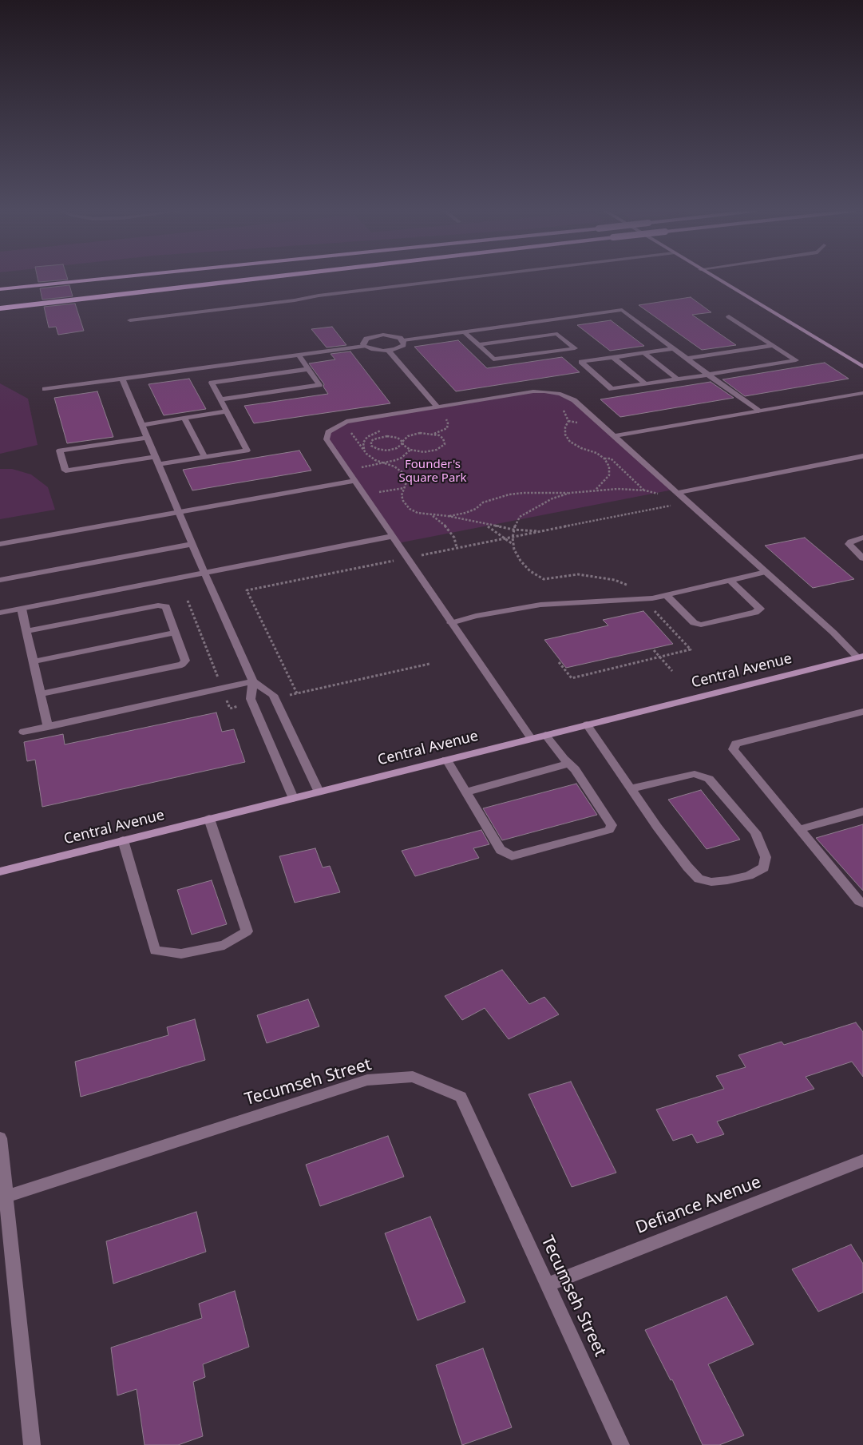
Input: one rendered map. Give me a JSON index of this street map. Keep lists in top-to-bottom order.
{
  "streets": {
    "main road": ["Central Avenue"],
    "street": ["Tecumseh Street", "Defiance Avenue"]
  },
  "crossings": [
    ["Tecumseh Street", "Defiance Avenue"]
  ],
  "parks": ["Founder's Square Park"]
}
